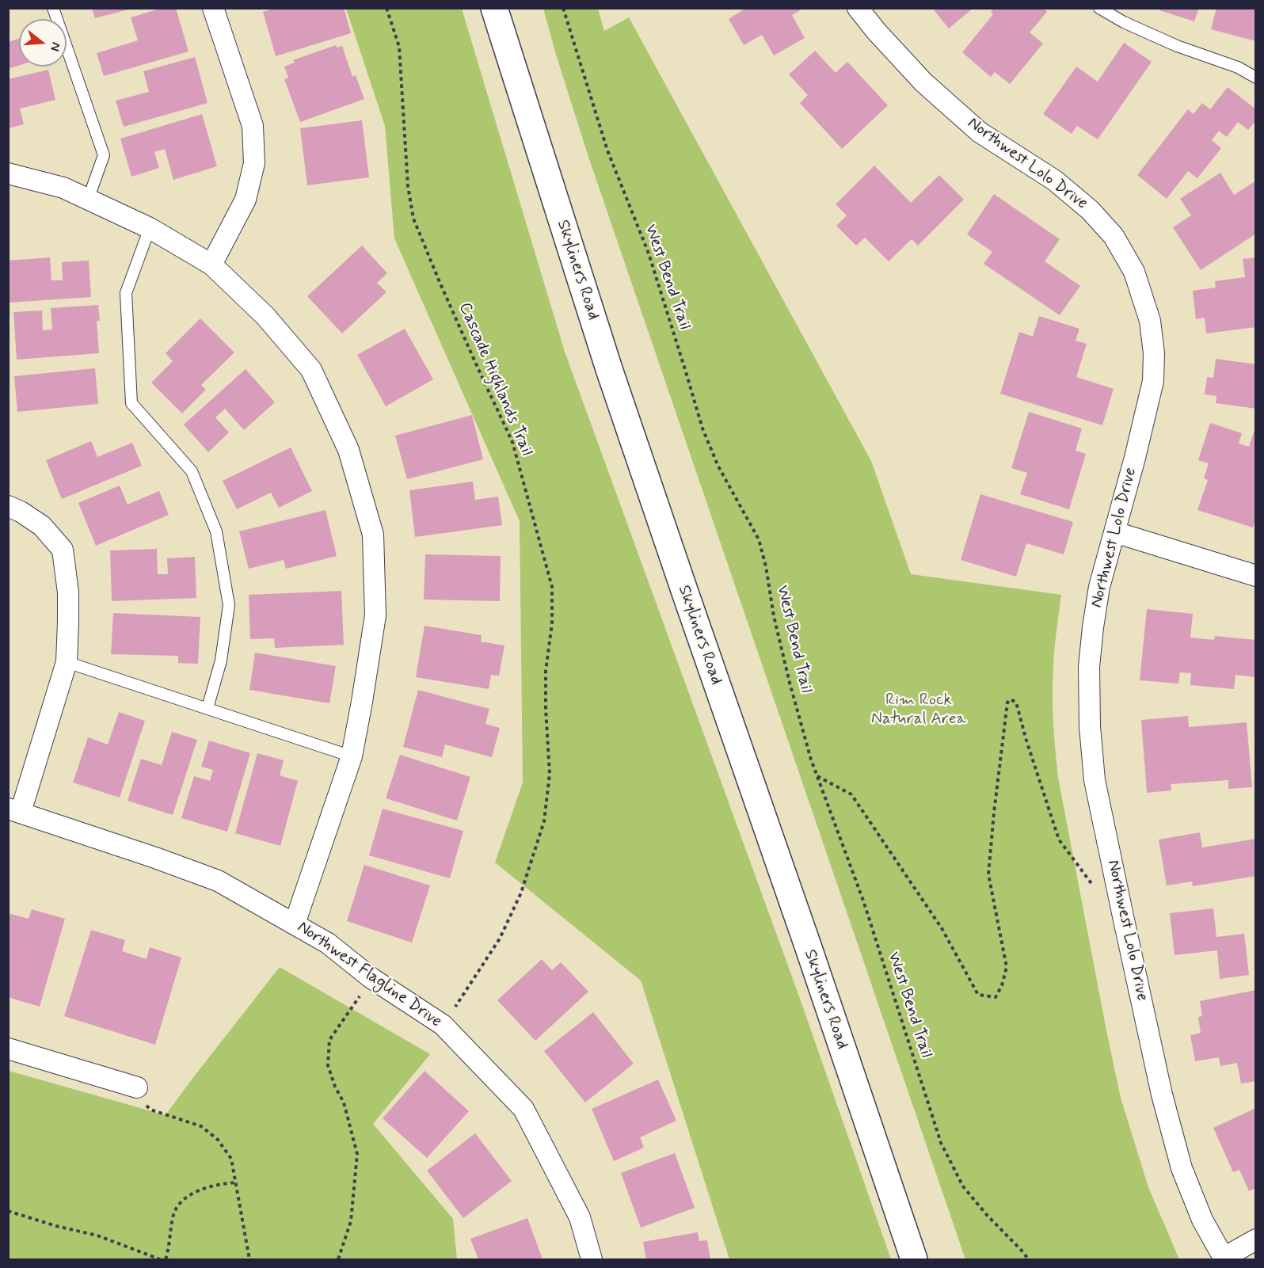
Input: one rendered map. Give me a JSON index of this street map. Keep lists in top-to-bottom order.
{
  "streets": {
    "street": ["Northwest Lolo Drive", "Skyliners Road", "Northwest Flagline Drive"],
    "path": ["West Bend Trail", "Cascade Highlands Trail"]
  },
  "crossings": [
    ["Cascade Highlands Trail", "Northwest Flagline Drive"]
  ],
  "parks": ["Rim Rock Natural Area"],
  "north": "right"
}
